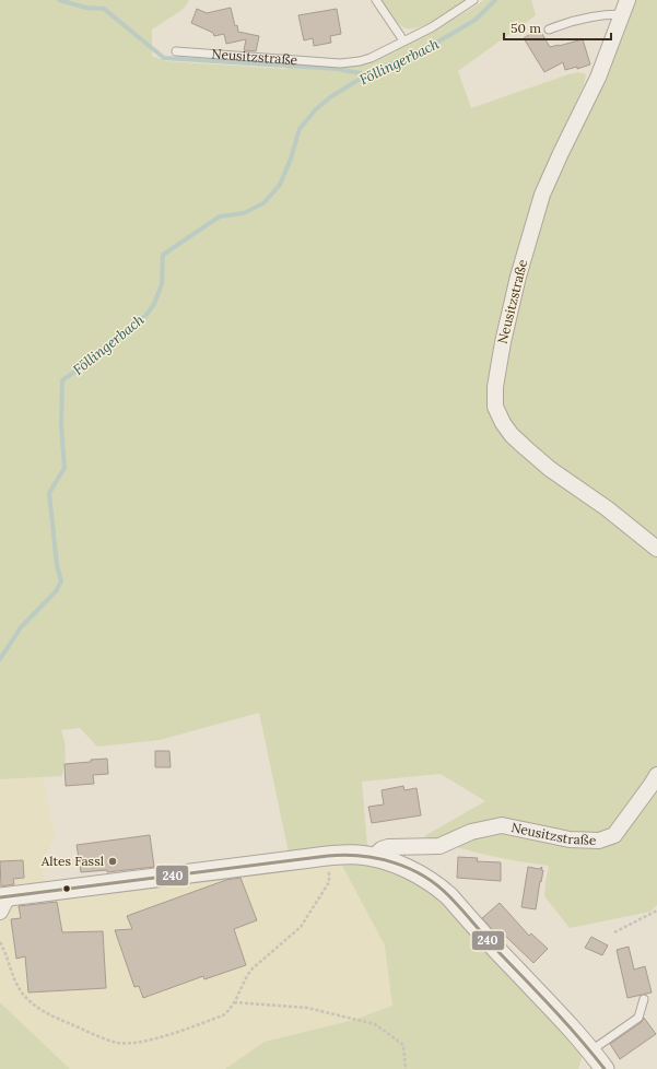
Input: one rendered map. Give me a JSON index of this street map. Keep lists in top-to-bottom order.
{
  "streets": {
    "street": ["Neusitzstraße"]
  },
  "water": ["Föllingerbach"],
  "places": ["Altes Fassl"],
  "lines": ["transit line 240"],
  "scale_bar": "50 m"
}
